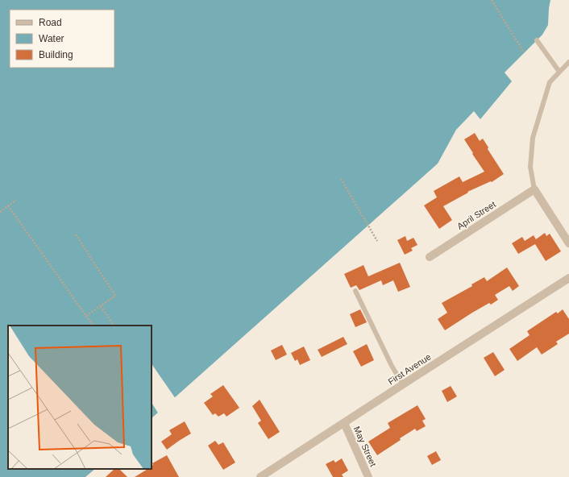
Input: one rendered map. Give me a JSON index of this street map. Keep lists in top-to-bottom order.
{
  "streets": {
    "street": ["April Street", "First Avenue", "May Street"]
  },
  "crossings": [
    ["First Avenue", "May Street"]
  ],
  "legend": ["Road", "Water", "Building"]
}
